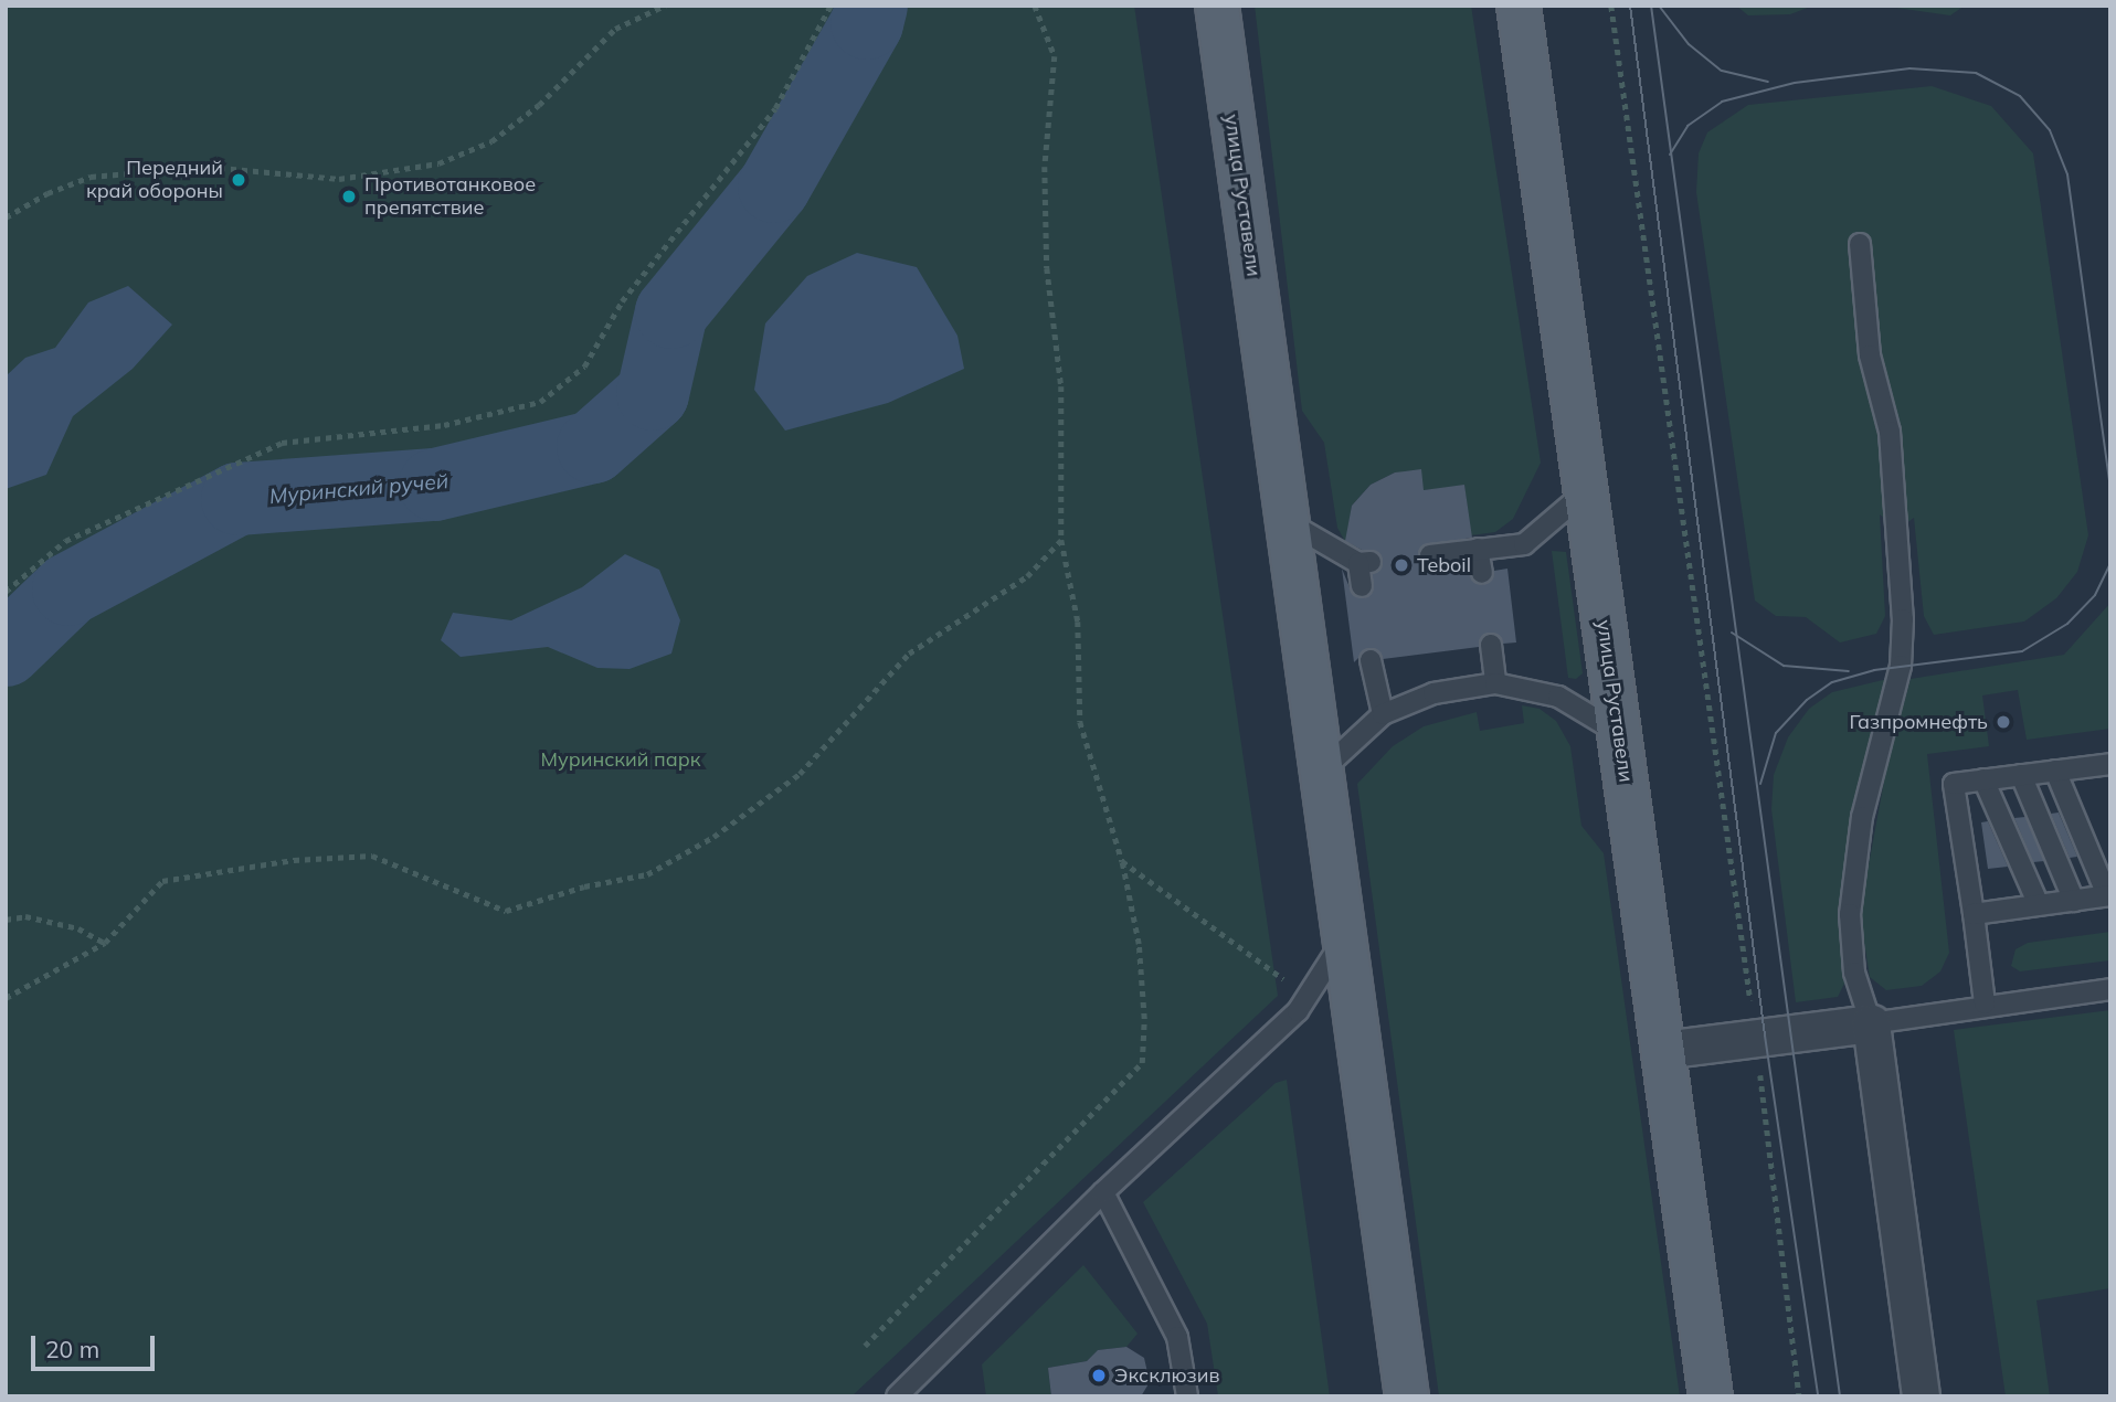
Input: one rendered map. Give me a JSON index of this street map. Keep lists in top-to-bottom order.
{
  "streets": {
    "main road": ["улица Руставели"]
  },
  "water": ["Муринский ручей"],
  "parks": ["Муринский парк"],
  "places": [
    "Передний край обороны",
    "Противотанковое препятствие",
    "Teboil",
    "Газпромнефть",
    "Эксклюзив"
  ],
  "scale_bar": "20 m"
}
